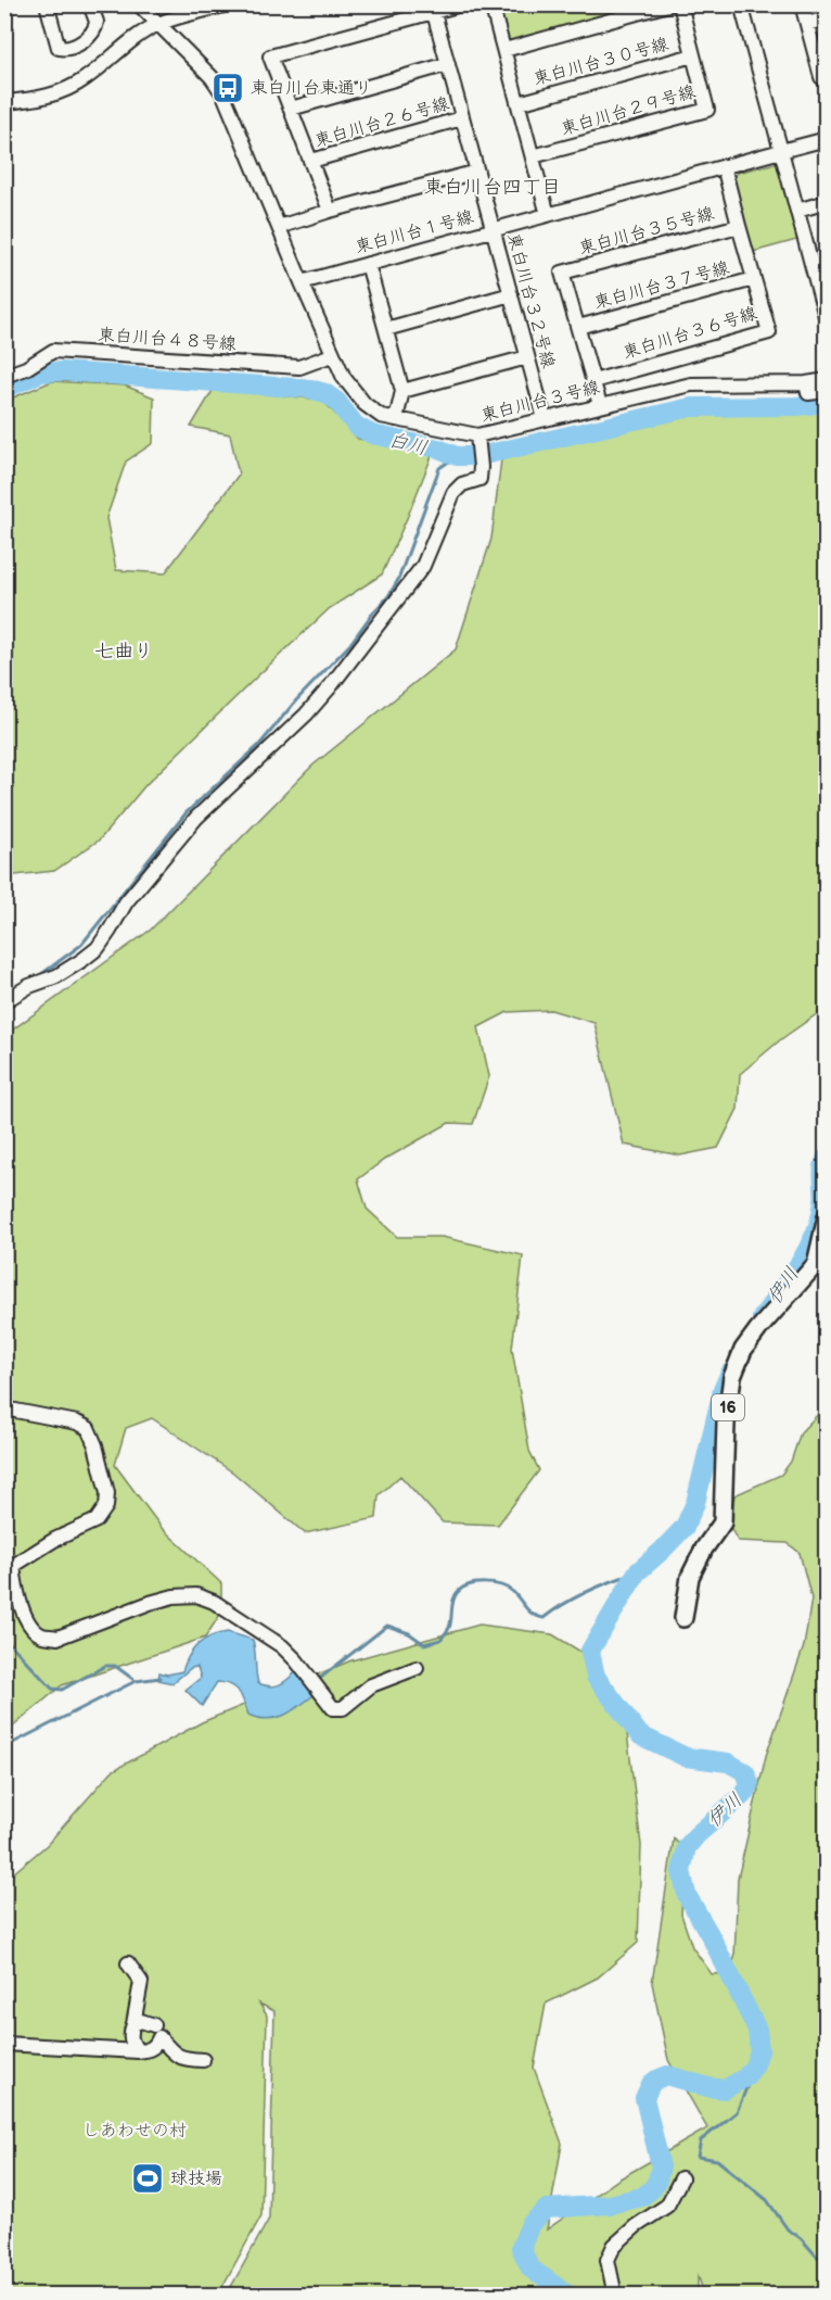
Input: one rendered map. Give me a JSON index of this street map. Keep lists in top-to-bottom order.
{
  "streets": {
    "main road": ["16"],
    "street": [
      "東白川台３０号線",
      "東白川台２９号線",
      "東白川台２６号線",
      "東白川台３５号線",
      "東白川台１号線",
      "東白川台３７号線",
      "東白川台３２号線",
      "東白川台３６号線",
      "東白川台４８号線",
      "東白川台３号線"
    ]
  },
  "crossings": [
    ["東白川台３０号線", "東白川台２９号線"],
    ["東白川台２６号線", "東白川台３２号線"],
    ["東白川台３５号線", "東白川台１号線"],
    ["東白川台３５号線", "東白川台３７号線"],
    ["東白川台３５号線", "東白川台３６号線"],
    ["東白川台３５号線", "東白川台３号線"],
    ["東白川台１号線", "東白川台３２号線"],
    ["東白川台１号線", "東白川台３号線"],
    ["東白川台３７号線", "東白川台３６号線"],
    ["東白川台３２号線", "東白川台３号線"],
    ["東白川台４８号線", "東白川台３号線"]
  ],
  "districts": ["東白川台四丁目", "七曲り"],
  "water": ["白川", "伊川"],
  "parks": ["しあわせの村"],
  "places": {
    "bus stop": ["東白川台東通り"],
    "sports": ["球技場"]
  }
}
